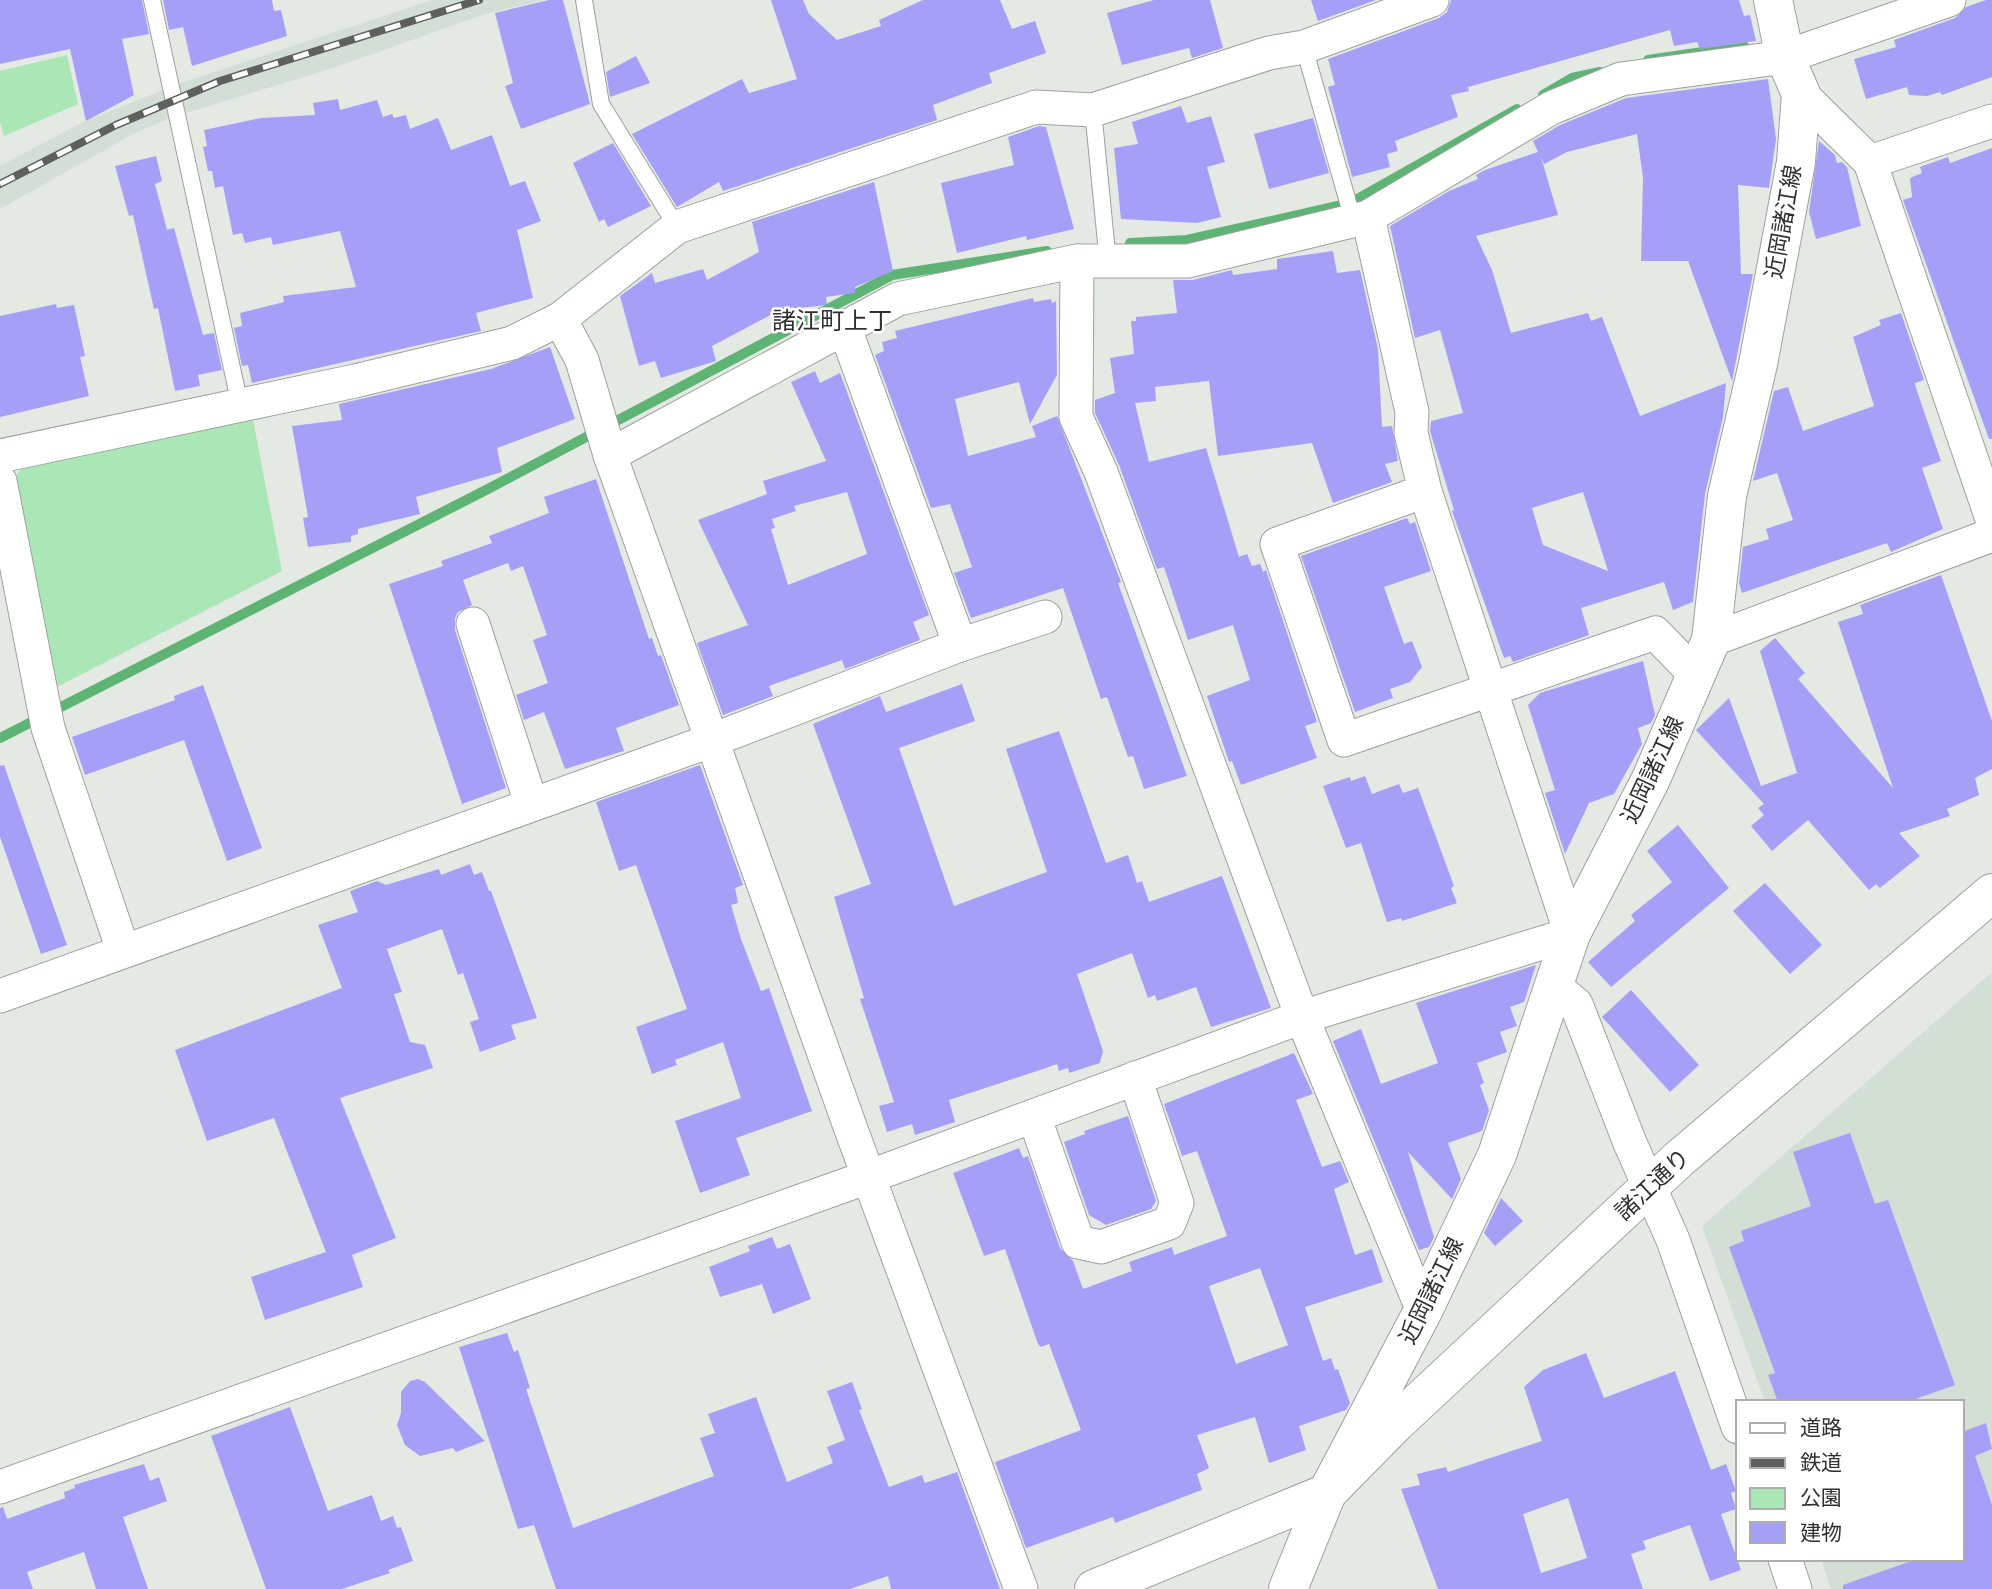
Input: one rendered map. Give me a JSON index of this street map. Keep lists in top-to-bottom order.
{
  "streets": {
    "main road": ["近岡諸江線", "諸江通り"]
  },
  "crossings": [
    ["近岡諸江線", "諸江通り"]
  ],
  "districts": ["諸江町上丁"],
  "legend": [
    "道路",
    "鉄道",
    "公園",
    "建物"
  ]
}
